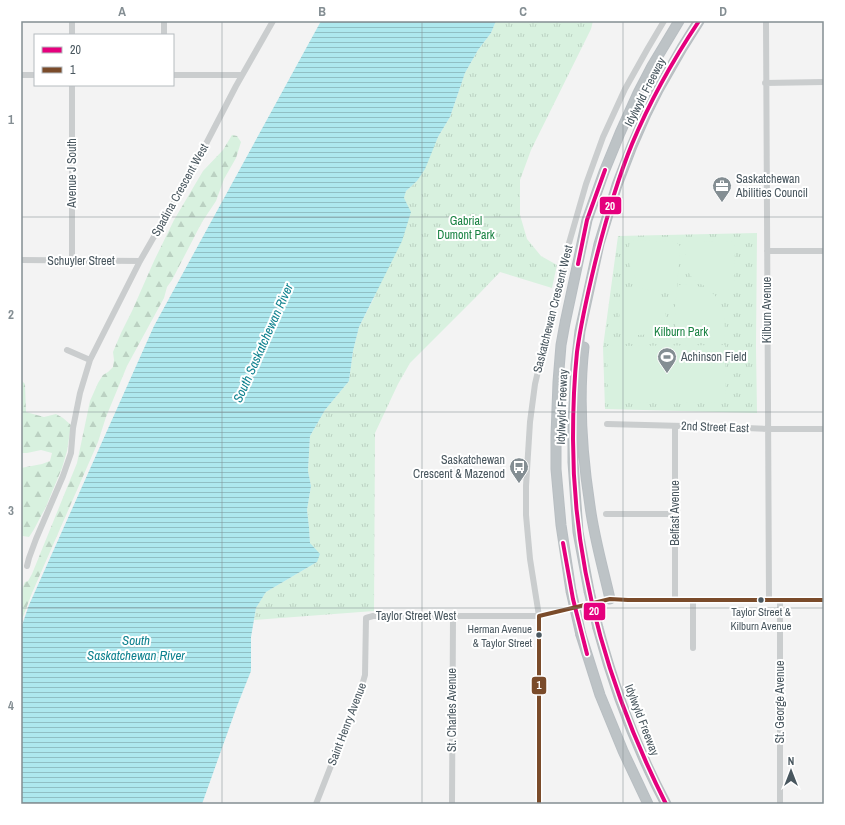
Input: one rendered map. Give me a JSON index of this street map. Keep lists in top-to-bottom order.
{
  "streets": {
    "highway": ["Idylwyld Freeway"],
    "street": [
      "Avenue J South",
      "Spadina Crescent West",
      "Schuyler Street",
      "Saskatchewan Crescent West",
      "Kilburn Avenue",
      "2nd Street East",
      "Belfast Avenue",
      "Taylor Street West",
      "St. George Avenue",
      "St. Charles Avenue",
      "Saint Henry Avenue"
    ]
  },
  "crossings": [
    ["Avenue J South", "Schuyler Street"],
    ["Spadina Crescent West", "Schuyler Street"],
    ["Saskatchewan Crescent West", "Taylor Street West"],
    ["Kilburn Avenue", "2nd Street East"],
    ["Kilburn Avenue", "Taylor Street West"],
    ["2nd Street East", "Belfast Avenue"],
    ["Belfast Avenue", "Taylor Street West"],
    ["Taylor Street West", "St. George Avenue"],
    ["Taylor Street West", "St. Charles Avenue"],
    ["Taylor Street West", "Saint Henry Avenue"]
  ],
  "water": ["South Saskatchewan River"],
  "parks": ["Gabrial Dumont Park", "Kilburn Park"],
  "places": {
    "office": ["Saskatchewan Abilities Council"],
    "sports": ["Achinson Field"],
    "bus stop": ["Saskatchewan Crescent & Mazenod"],
    "other": ["Taylor Street & Kilburn Avenue", "Herman Avenue & Taylor Street"]
  },
  "lines": ["transit line 20", "transit line 1"],
  "legend": ["20", "1"],
  "north": "top",
  "grid": {
    "columns": [
      "A",
      "B",
      "C",
      "D"
    ],
    "rows": [
      "1",
      "2",
      "3",
      "4"
    ]
  }
}
